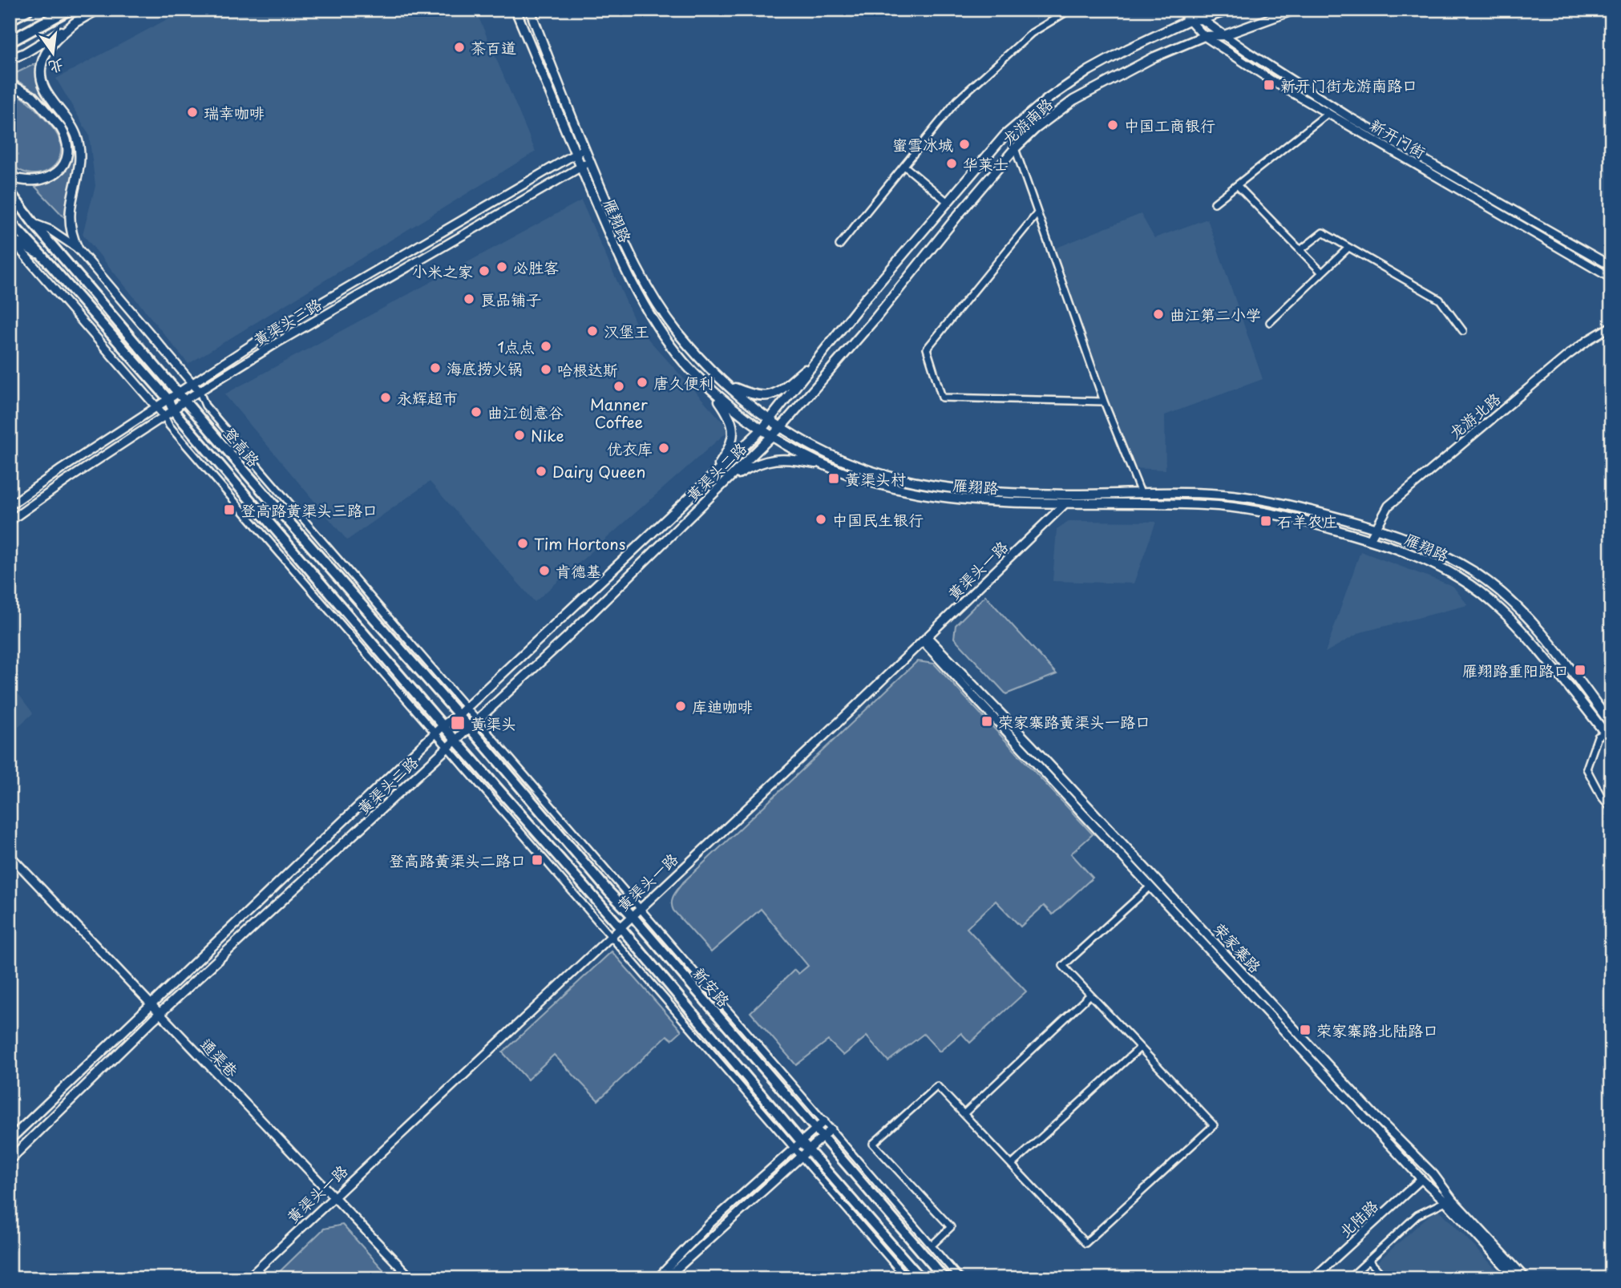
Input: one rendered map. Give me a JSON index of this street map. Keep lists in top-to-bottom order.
{
  "streets": {
    "main road": [
      "龙游南路",
      "雁翔路",
      "登高路",
      "黄渠头二路",
      "新安路"
    ],
    "street": [
      "新开门街",
      "黄渠头三路",
      "龙游北路",
      "黄渠头一路",
      "荣家寨路",
      "通渠巷",
      "北陆路"
    ]
  },
  "crossings": [
    ["龙游南路", "新开门街"],
    ["龙游南路", "雁翔路"],
    ["龙游南路", "黄渠头二路"],
    ["雁翔路", "黄渠头三路"],
    ["雁翔路", "龙游北路"],
    ["雁翔路", "黄渠头二路"],
    ["雁翔路", "黄渠头一路"],
    ["黄渠头三路", "登高路"],
    ["登高路", "黄渠头二路"],
    ["登高路", "新安路"],
    ["黄渠头二路", "新安路"],
    ["黄渠头二路", "通渠巷"],
    ["黄渠头一路", "荣家寨路"],
    ["黄渠头一路", "新安路"],
    ["黄渠头一路", "通渠巷"],
    ["荣家寨路", "北陆路"]
  ],
  "places": {
    "other": [
      "茶百道",
      "瑞幸咖啡",
      "中国工商银行",
      "蜜雪冰城",
      "华莱士",
      "必胜客",
      "小米之家",
      "良品铺子",
      "曲江第二小学",
      "汉堡王",
      "1点点",
      "海底捞火锅",
      "哈根达斯",
      "唐久便利",
      "Manner Coffee",
      "永辉超市",
      "曲江创意谷",
      "Nike",
      "优衣库",
      "Dairy Queen",
      "中国民生银行",
      "Tim Hortons",
      "肯德基",
      "库迪咖啡"
    ],
    "transit": [
      "新开门街龙游南路口",
      "黄渠头村",
      "登高路黄渠头三路口",
      "石羊农庄",
      "雁翔路重阳路口",
      "荣家寨路黄渠头一路口",
      "黄渠头",
      "登高路黄渠头二路口",
      "荣家寨路北陆路口"
    ]
  },
  "north": "bottom"
}
